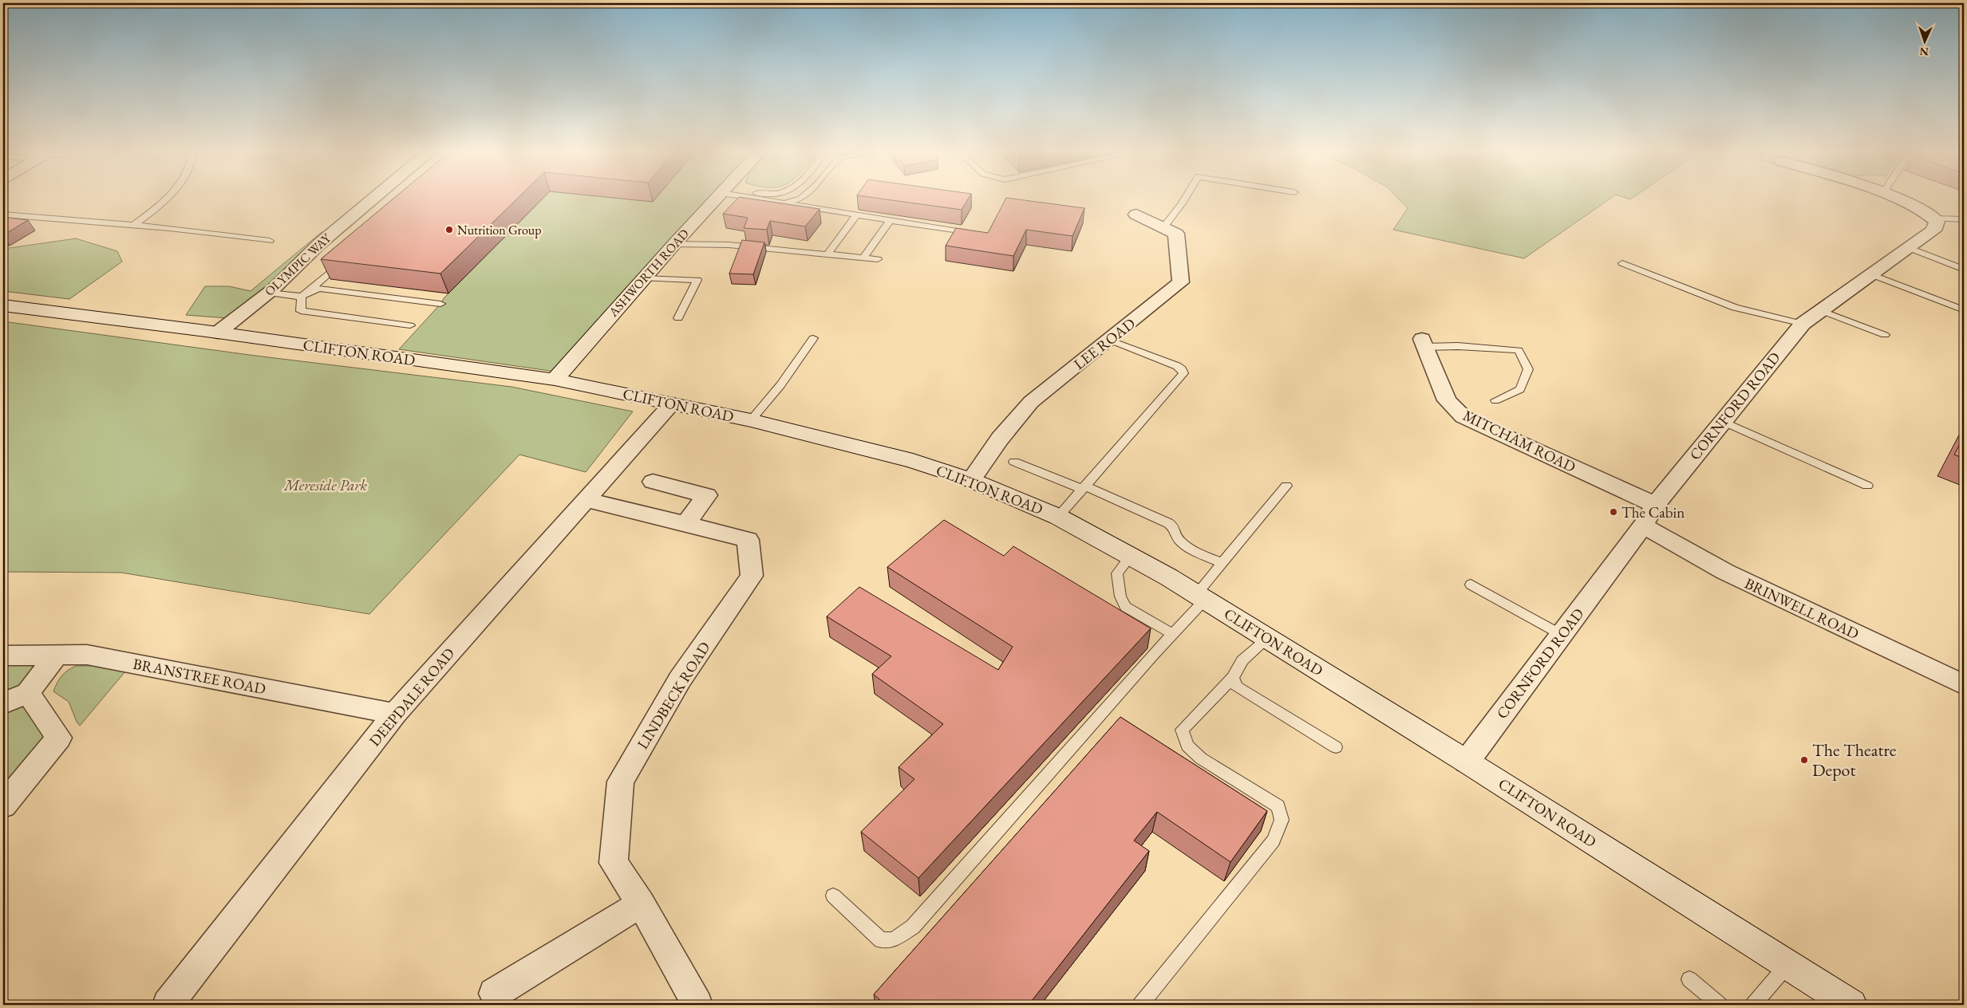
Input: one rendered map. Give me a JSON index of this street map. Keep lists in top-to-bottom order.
{
  "streets": {
    "street": [
      "OLYMPIC WAY",
      "ASHWORTH ROAD",
      "LEE ROAD",
      "CLIFTON ROAD",
      "CORNFORD ROAD",
      "MITCHAM ROAD",
      "BRINWELL ROAD",
      "BRANSTREE ROAD",
      "LINDBECK ROAD",
      "DEEPDALE ROAD"
    ]
  },
  "crossings": [
    ["OLYMPIC WAY", "CLIFTON ROAD"],
    ["ASHWORTH ROAD", "CLIFTON ROAD"],
    ["LEE ROAD", "CLIFTON ROAD"],
    ["CLIFTON ROAD", "CORNFORD ROAD"],
    ["CLIFTON ROAD", "DEEPDALE ROAD"],
    ["CORNFORD ROAD", "MITCHAM ROAD"],
    ["CORNFORD ROAD", "BRINWELL ROAD"],
    ["BRANSTREE ROAD", "DEEPDALE ROAD"],
    ["LINDBECK ROAD", "DEEPDALE ROAD"]
  ],
  "parks": ["Mereside Park"],
  "places": ["Nutrition Group", "The Cabin", "The Theatre Depot"],
  "north": "bottom"
}
